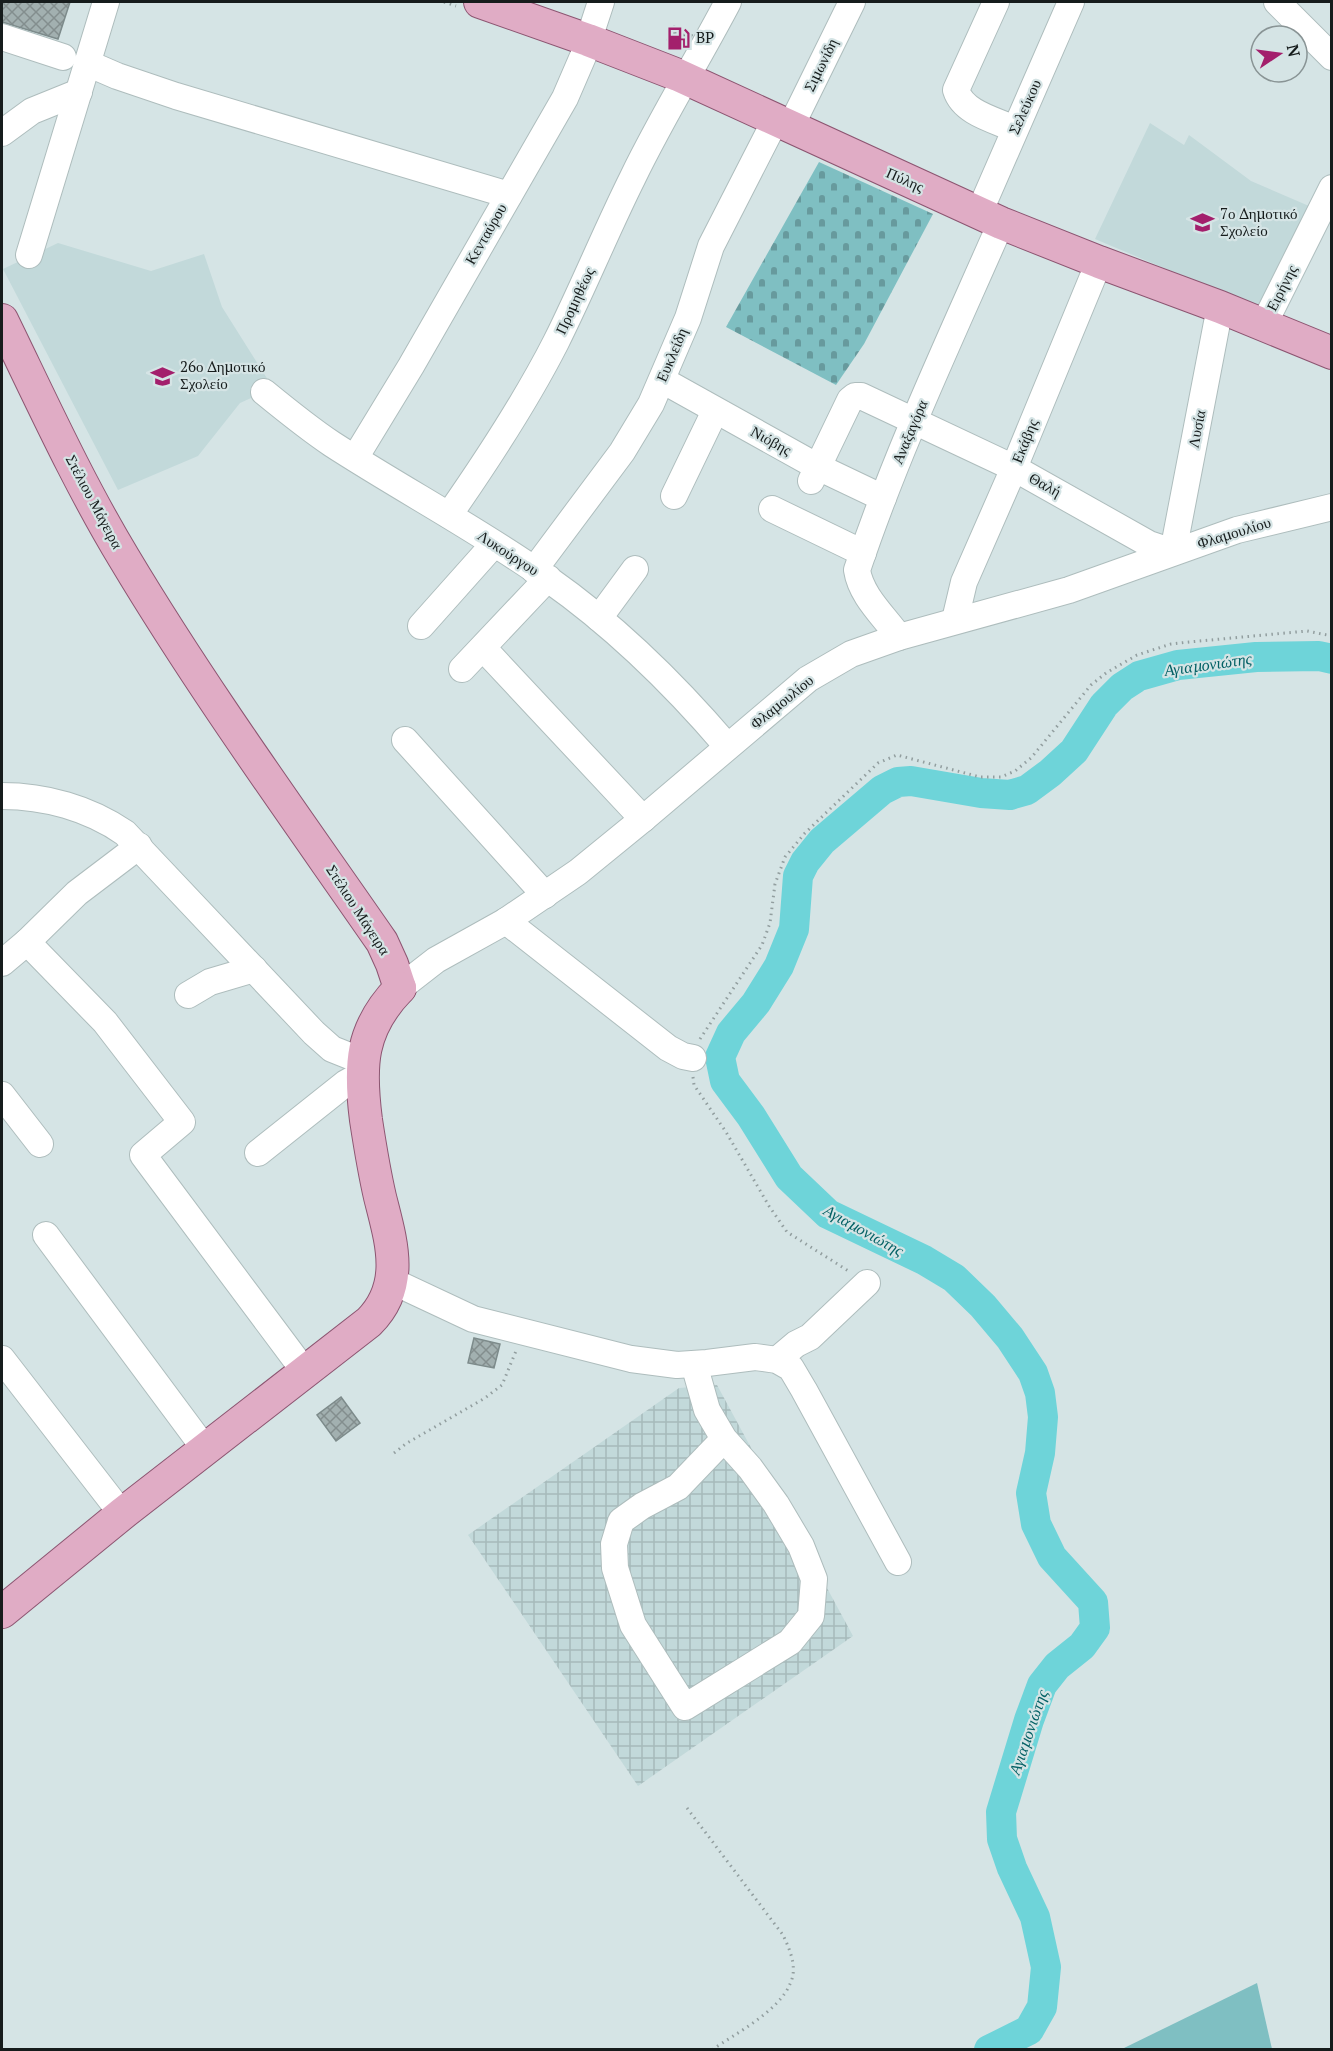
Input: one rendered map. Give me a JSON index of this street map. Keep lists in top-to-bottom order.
{
  "streets": {
    "main road": ["Πύλης", "Στέλιου Μάγειρα"],
    "street": [
      "Σιμωνίδη",
      "Σελεύκου",
      "Κενταύρου",
      "Ειρήνης",
      "Προμηθέως",
      "Ευκλείδη",
      "Λυσία",
      "Αναξαγόρα",
      "Νιόβης",
      "Εκάβης",
      "Θαλή",
      "Φλαμουλίου",
      "Λυκούργου"
    ]
  },
  "crossings": [
    ["Σιμωνίδη", "Πύλης"],
    ["Σιμωνίδη", "Ευκλείδη"],
    ["Σελεύκου", "Πύλης"],
    ["Σελεύκου", "Αναξαγόρα"],
    ["Πύλης", "Κενταύρου"],
    ["Πύλης", "Ειρήνης"],
    ["Πύλης", "Προμηθέως"],
    ["Πύλης", "Ευκλείδη"],
    ["Πύλης", "Λυσία"],
    ["Πύλης", "Αναξαγόρα"],
    ["Πύλης", "Εκάβης"],
    ["Κενταύρου", "Λυκούργου"],
    ["Προμηθέως", "Λυκούργου"],
    ["Ευκλείδη", "Νιόβης"],
    ["Ευκλείδη", "Λυκούργου"],
    ["Λυσία", "Θαλή"],
    ["Λυσία", "Φλαμουλίου"],
    ["Αναξαγόρα", "Νιόβης"],
    ["Αναξαγόρα", "Θαλή"],
    ["Αναξαγόρα", "Φλαμουλίου"],
    ["Νιόβης", "Θαλή"],
    ["Εκάβης", "Θαλή"],
    ["Εκάβης", "Φλαμουλίου"],
    ["Θαλή", "Φλαμουλίου"],
    ["Στέλιου Μάγειρα", "Φλαμουλίου"],
    ["Φλαμουλίου", "Λυκούργου"]
  ],
  "water": ["Αγιαμονιώτης"],
  "places": {
    "fuel station": ["BP"],
    "school or university": ["7ο Δημοτικό Σχολείο", "26ο Δημοτικό Σχολείο"]
  },
  "north": "right"
}
